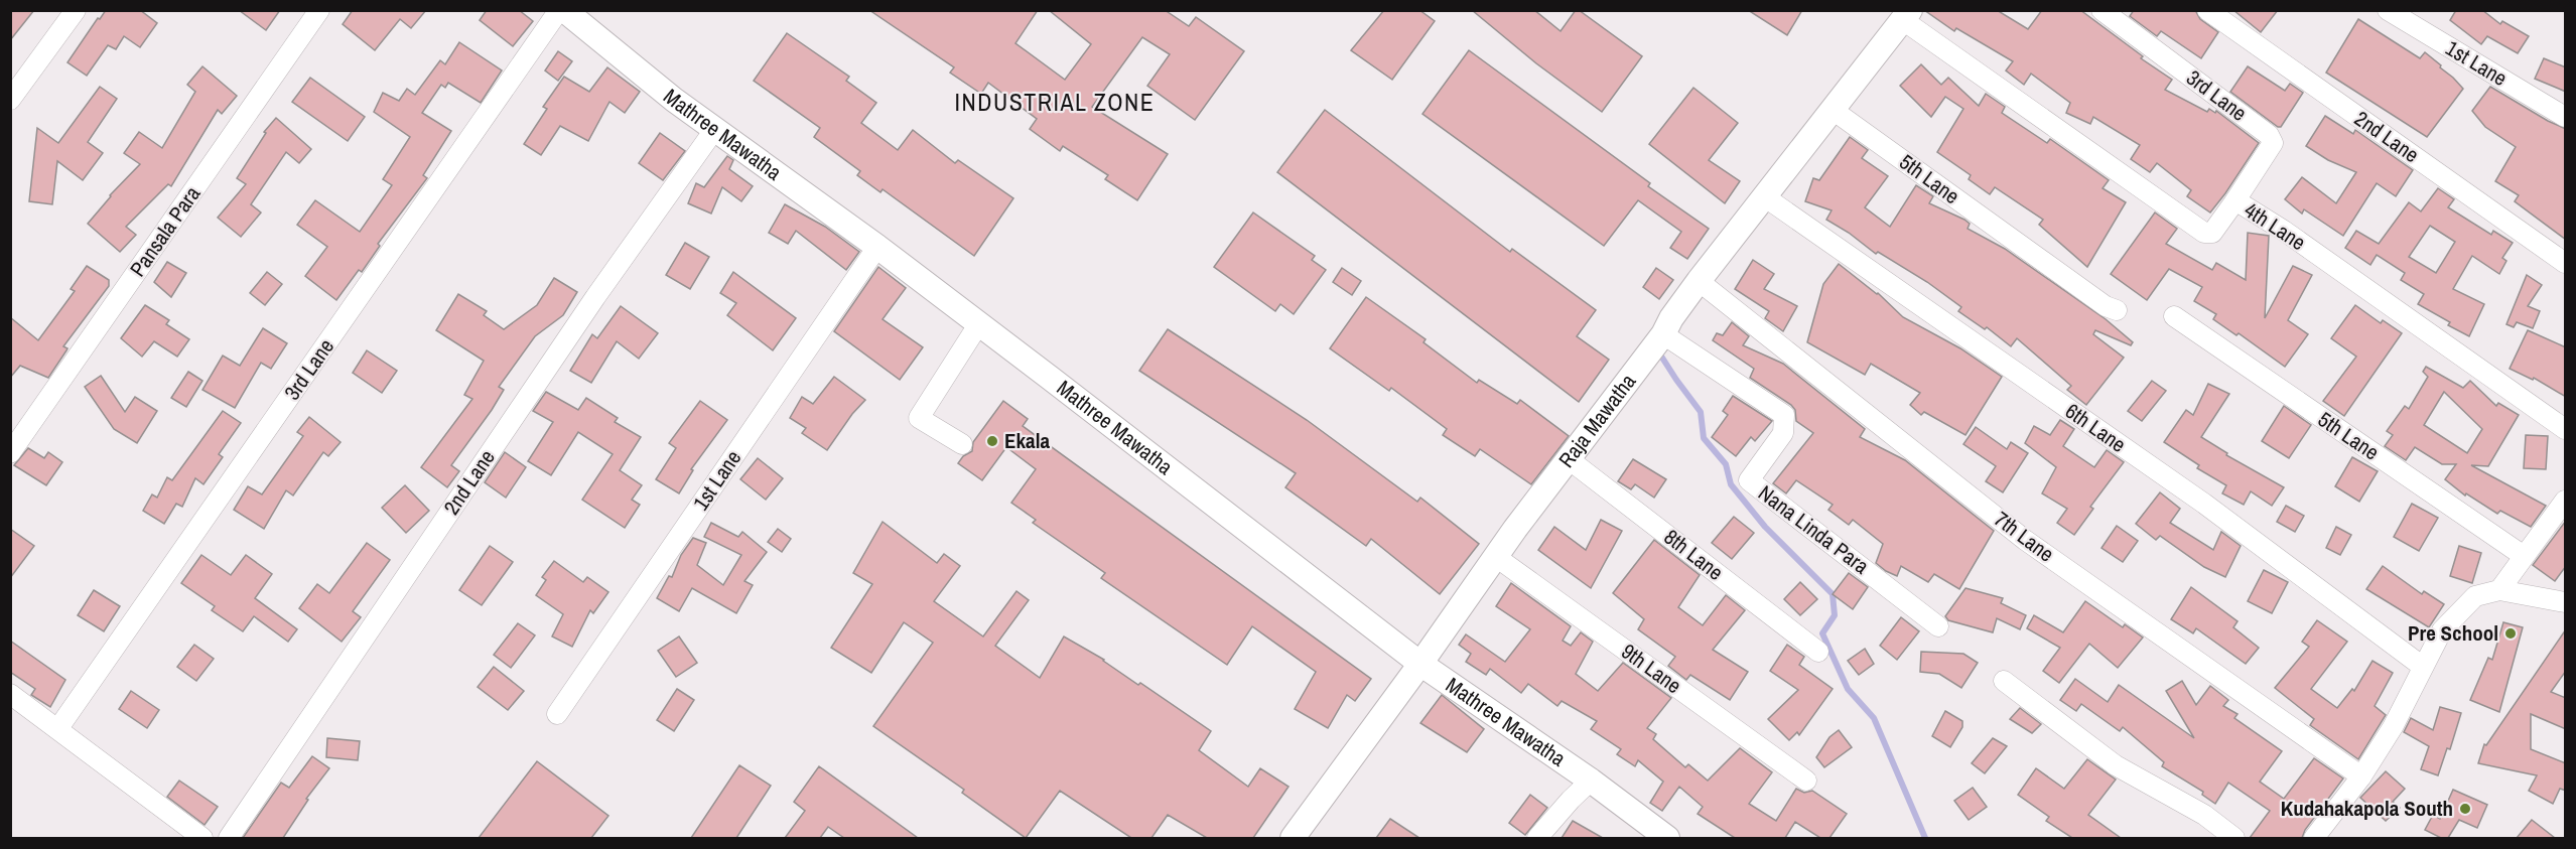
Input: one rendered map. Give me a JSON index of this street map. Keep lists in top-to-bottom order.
{
  "streets": {
    "street": [
      "1st Lane",
      "3rd Lane",
      "Mathree Mawatha",
      "2nd Lane",
      "5th Lane",
      "4th Lane",
      "Pansala Para",
      "Raja Mawatha",
      "6th Lane",
      "Nana Linda Para",
      "7th Lane",
      "8th Lane",
      "9th Lane"
    ]
  },
  "crossings": [
    ["1st Lane", "Mathree Mawatha"],
    ["3rd Lane", "4th Lane"],
    ["Mathree Mawatha", "2nd Lane"],
    ["Mathree Mawatha", "Raja Mawatha"],
    ["5th Lane", "Raja Mawatha"],
    ["4th Lane", "Raja Mawatha"],
    ["Raja Mawatha", "6th Lane"],
    ["Raja Mawatha", "Nana Linda Para"],
    ["Raja Mawatha", "7th Lane"],
    ["Raja Mawatha", "8th Lane"],
    ["Raja Mawatha", "9th Lane"]
  ],
  "districts": ["INDUSTRIAL ZONE"],
  "places": ["Ekala", "Pre School", "Kudahakapola South"]
}
